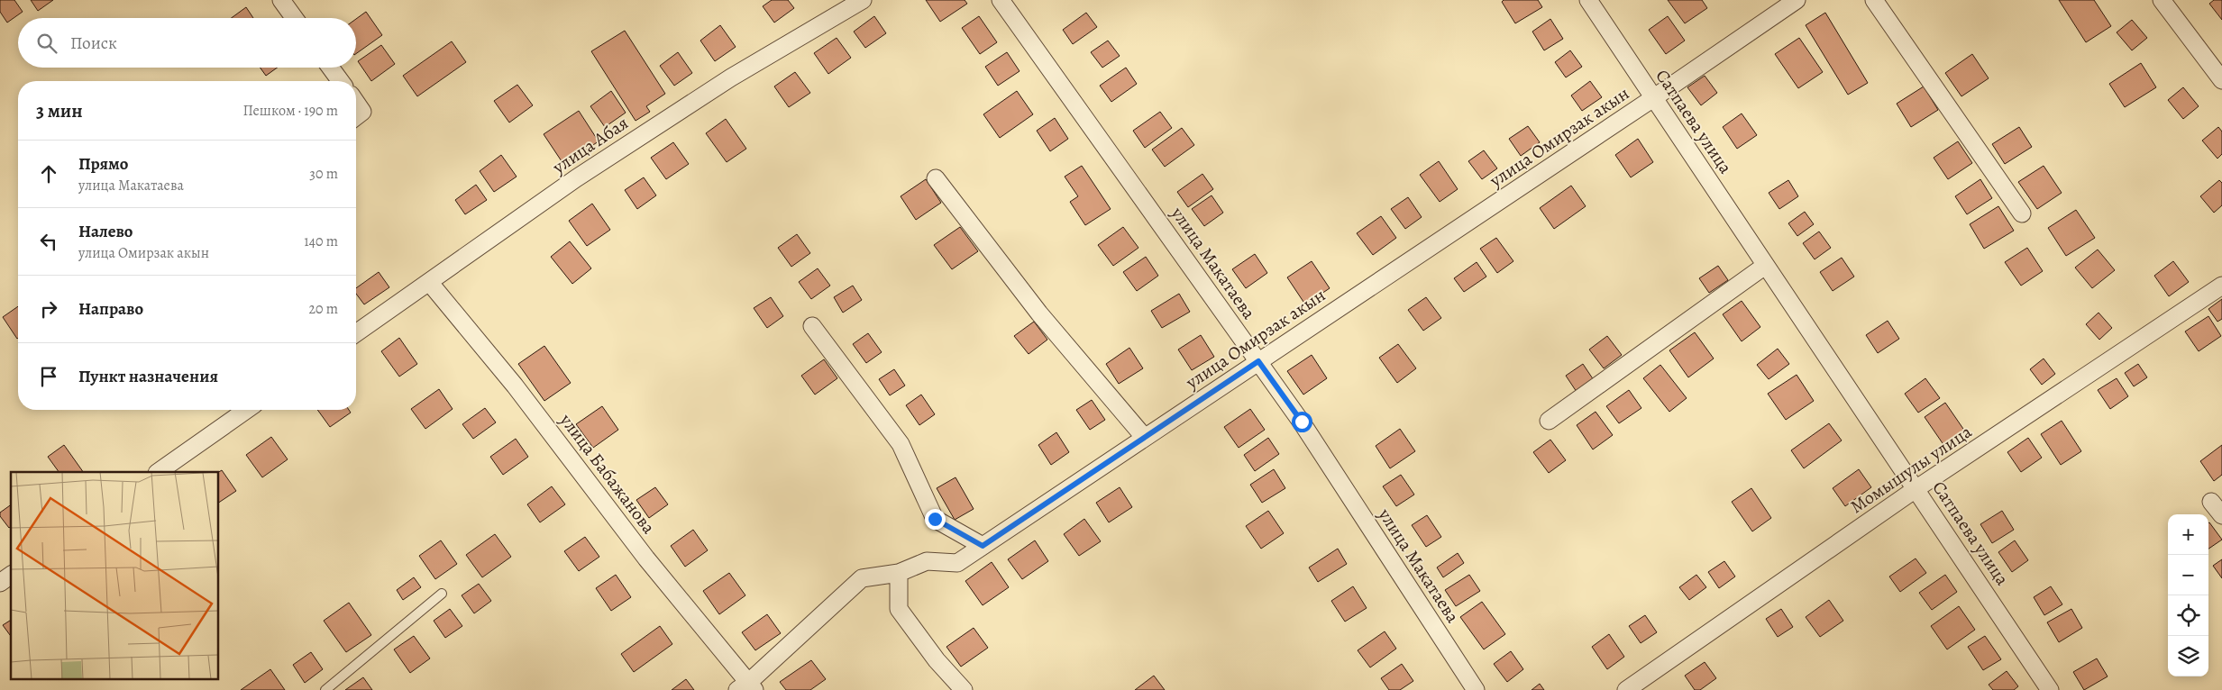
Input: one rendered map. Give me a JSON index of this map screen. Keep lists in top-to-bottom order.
{
  "streets": {
    "street": [
      "Сатпаева улица",
      "улица Омирзак акын",
      "улица Абая",
      "улица Макатаева",
      "Момышулы улица",
      "улица Бабажанова"
    ]
  },
  "crossings": [
    ["Сатпаева улица", "улица Омирзак акын"],
    ["Сатпаева улица", "Момышулы улица"],
    ["улица Омирзак акын", "улица Макатаева"],
    ["улица Омирзак акын", "улица Бабажанова"],
    ["улица Абая", "улица Бабажанова"]
  ],
  "page": {
    "search": "Поиск",
    "heading": ["3 мин", "Пешком · 190 m"],
    "list": [
      ["Прямо", "улица Макатаева", "30 m"],
      ["Налево", "улица Омирзак акын", "140 m"],
      ["Направо", "20 m"],
      "Пункт назначения"
    ],
    "map_buttons": ["+", "−"]
  }
}
